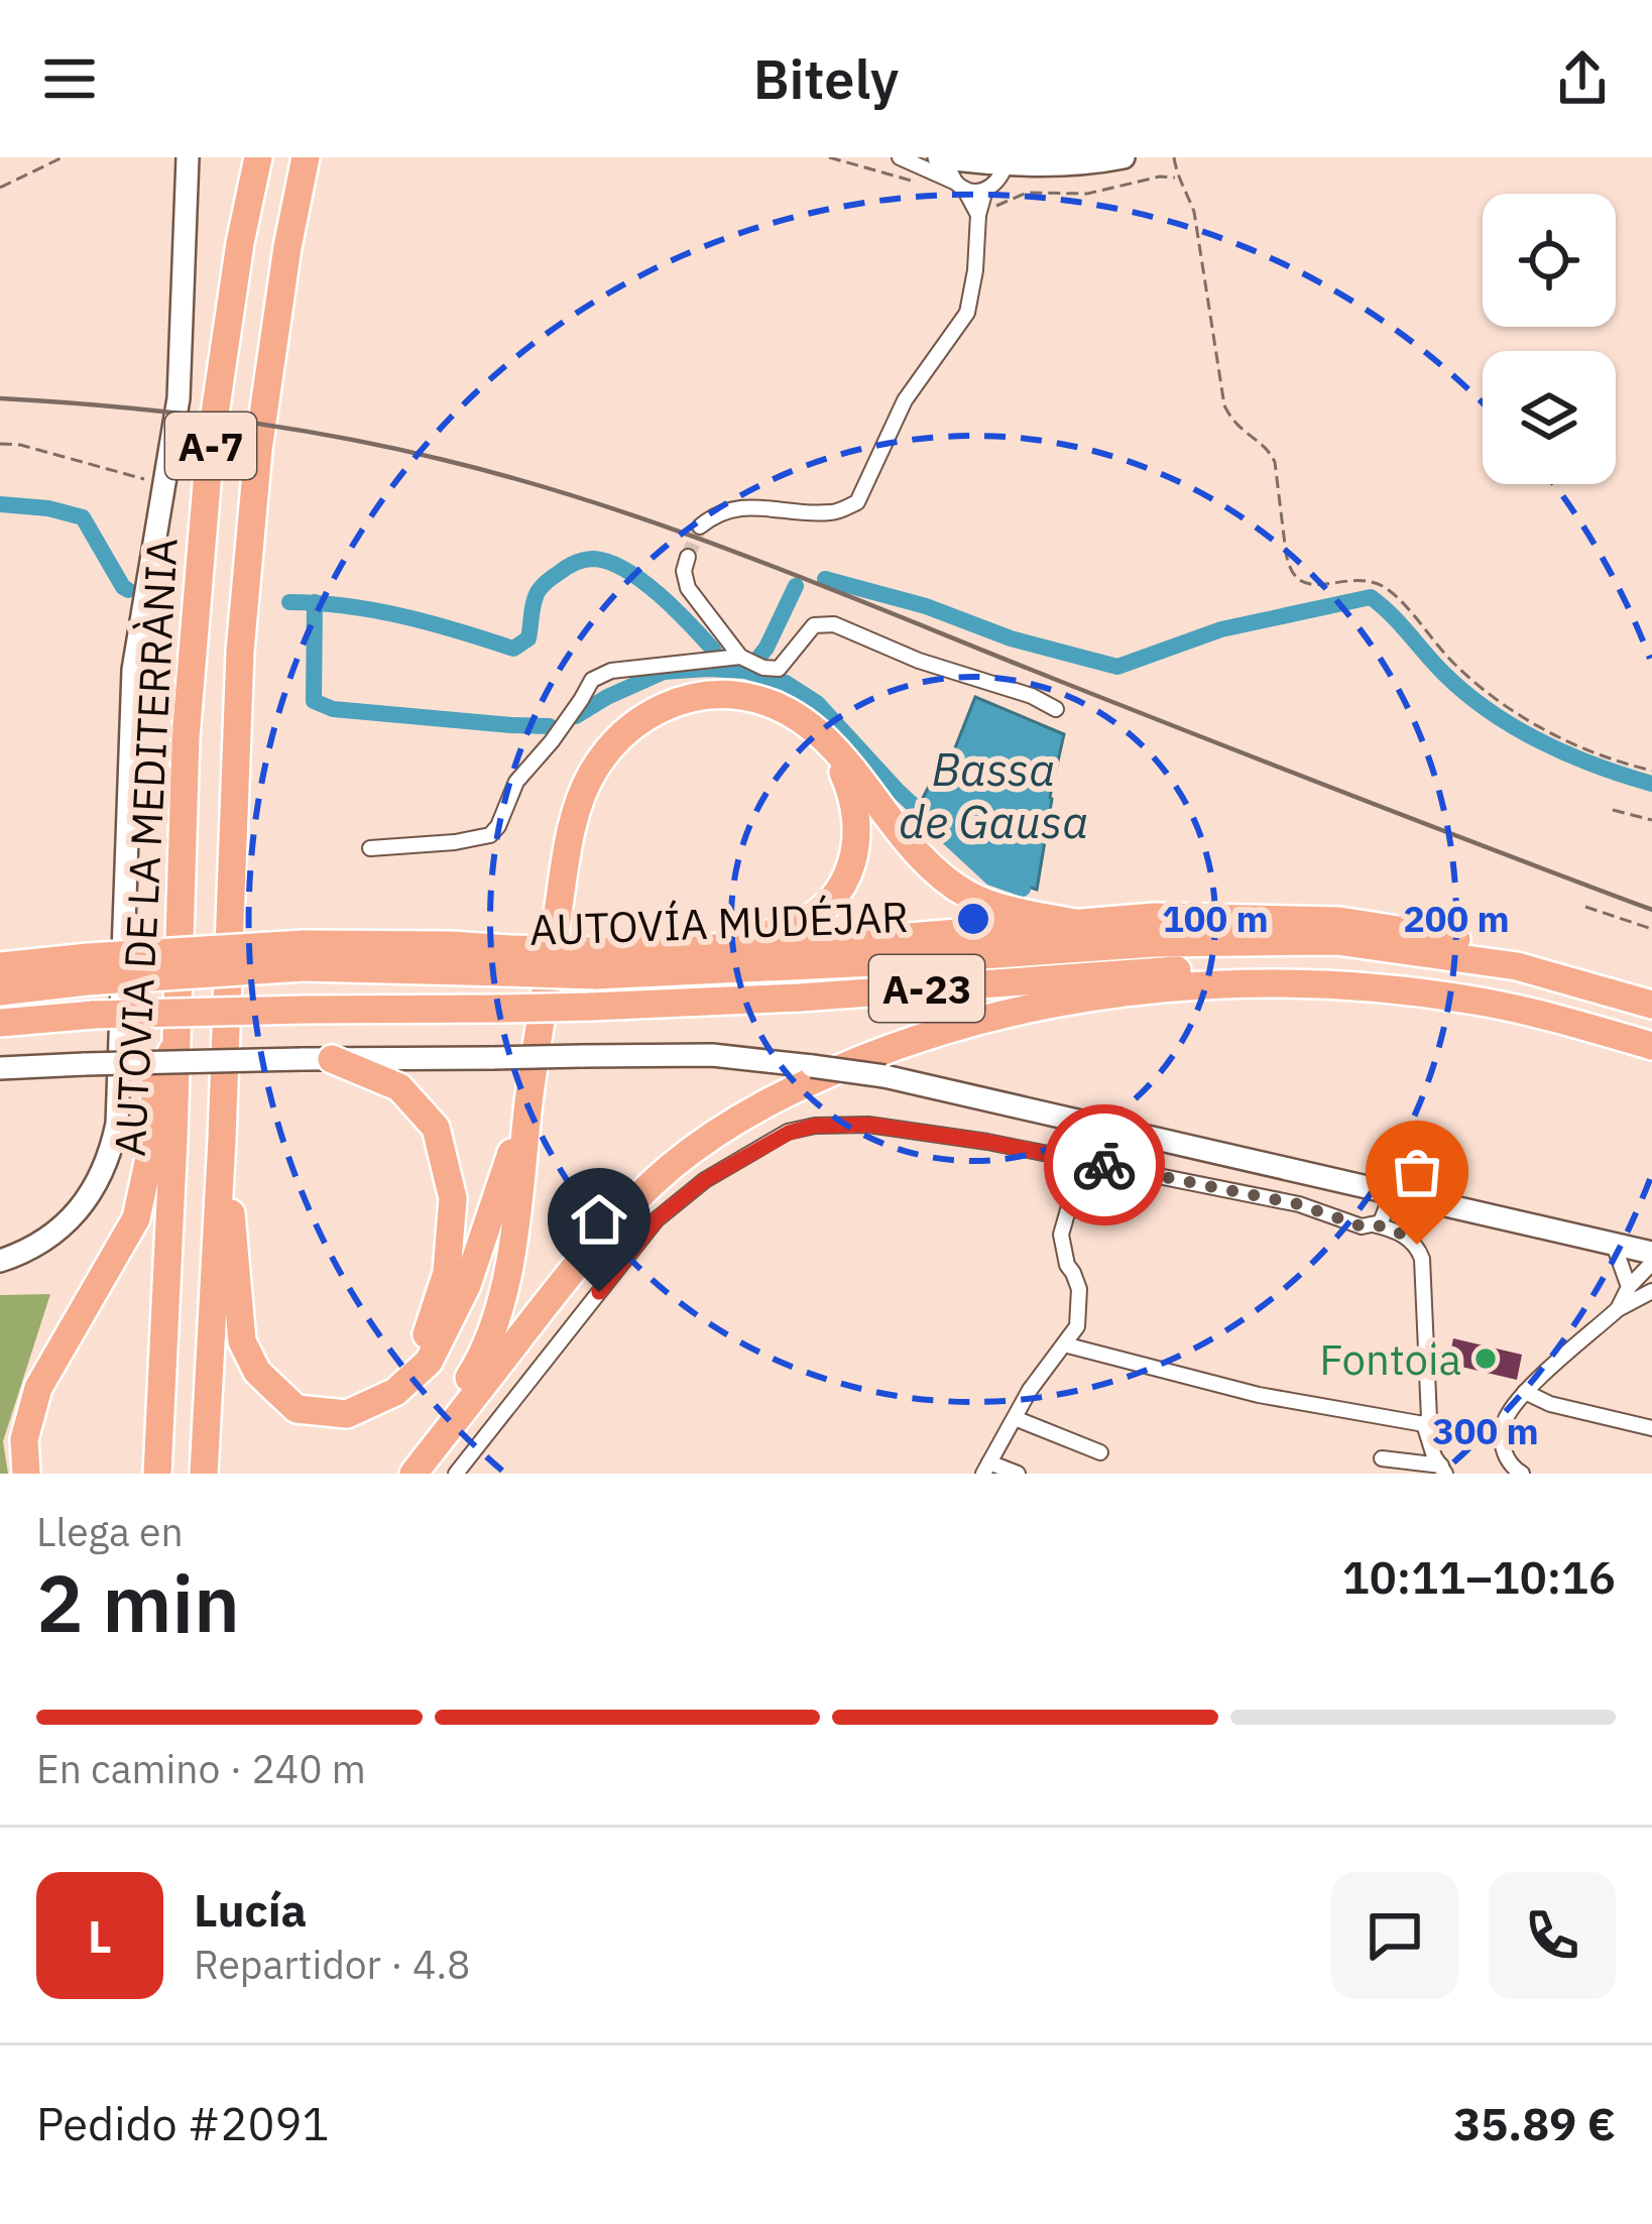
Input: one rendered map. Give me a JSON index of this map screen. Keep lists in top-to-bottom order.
{
  "streets": {
    "highway": [
      "A-7",
      "AUTOVIA DE LA MEDITERRÀNIA",
      "AUTOVÍA MUDÉJAR",
      "A-23"
    ]
  },
  "water": ["Bassa de Gausa"],
  "places": ["Fontoia"],
  "page": {
    "header": "Bitely",
    "heading": ["2 min", "Llega en", "10:11–10:16"],
    "panel": [
      "Lucía",
      "Repartidor · 4.8",
      "Pedido #2091",
      "35.89 €"
    ],
    "bar": "En camino · 240 m",
    "round": "L"
  },
  "rings": ["100 m", "200 m", "300 m"]
}
